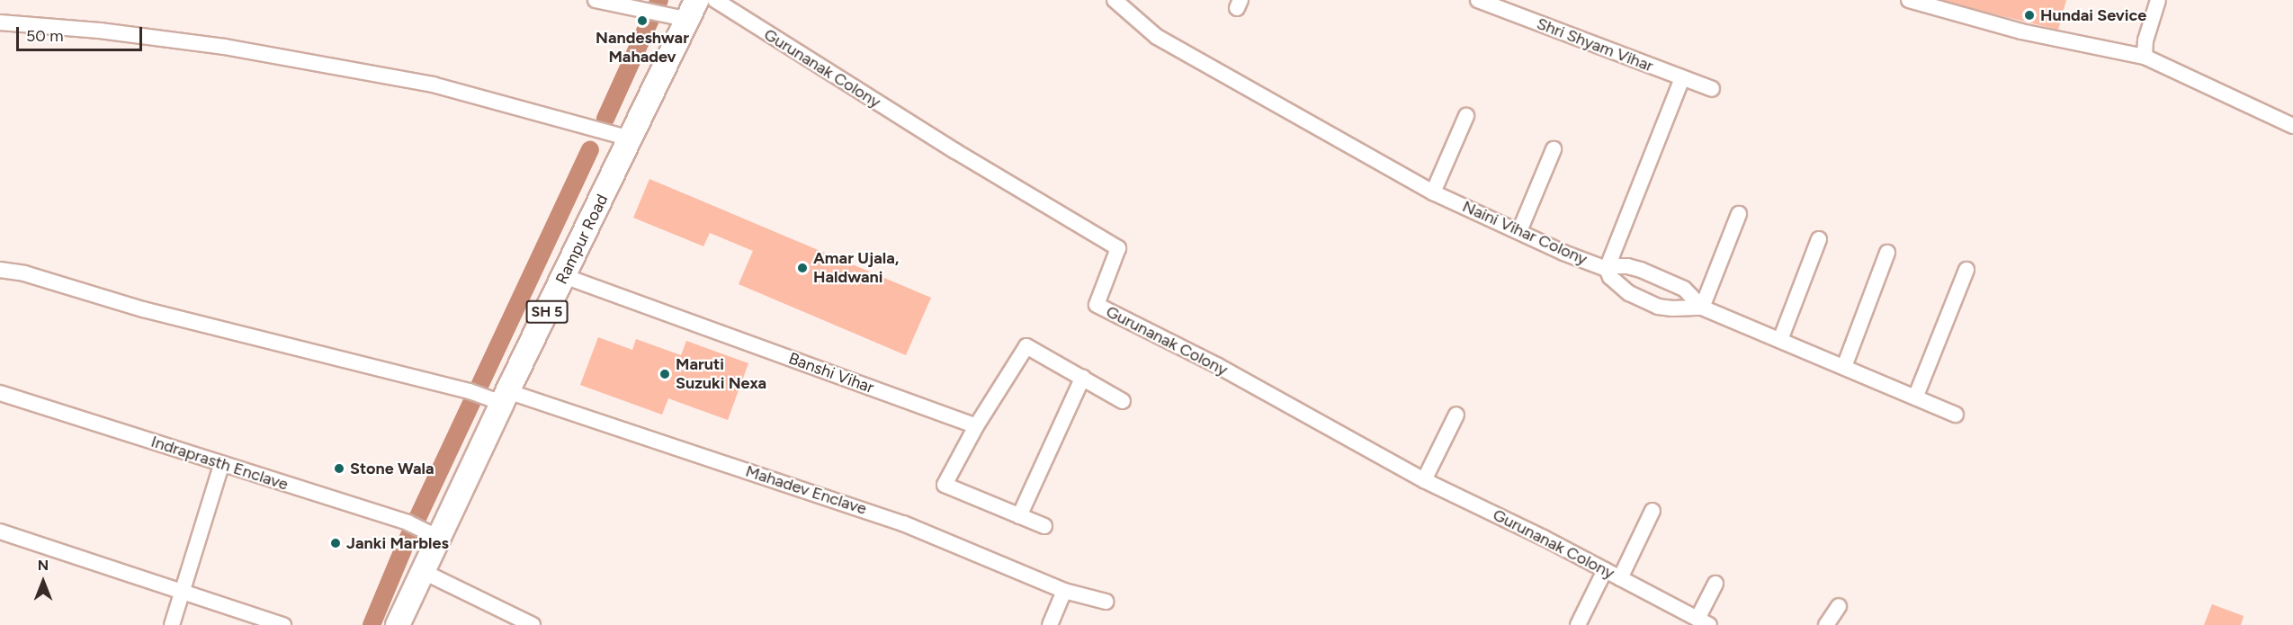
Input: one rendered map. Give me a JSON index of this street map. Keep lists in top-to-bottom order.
{
  "streets": {
    "main road": ["Rampur Road", "SH 5"],
    "street": [
      "Shri Shyam Vihar",
      "Gurunanak Colony",
      "Naini Vihar Colony",
      "Banshi Vihar",
      "Indraprasth Enclave",
      "Mahadev Enclave"
    ]
  },
  "crossings": [
    ["Rampur Road", "Banshi Vihar"],
    ["Rampur Road", "Indraprasth Enclave"],
    ["Rampur Road", "Mahadev Enclave"]
  ],
  "places": [
    "Hundai Sevice",
    "Nandeshwar Mahadev",
    "Amar Ujala, Haldwani",
    "Maruti Suzuki Nexa",
    "Stone Wala",
    "Janki Marbles"
  ],
  "scale_bar": "50 m",
  "north": "top"
}
